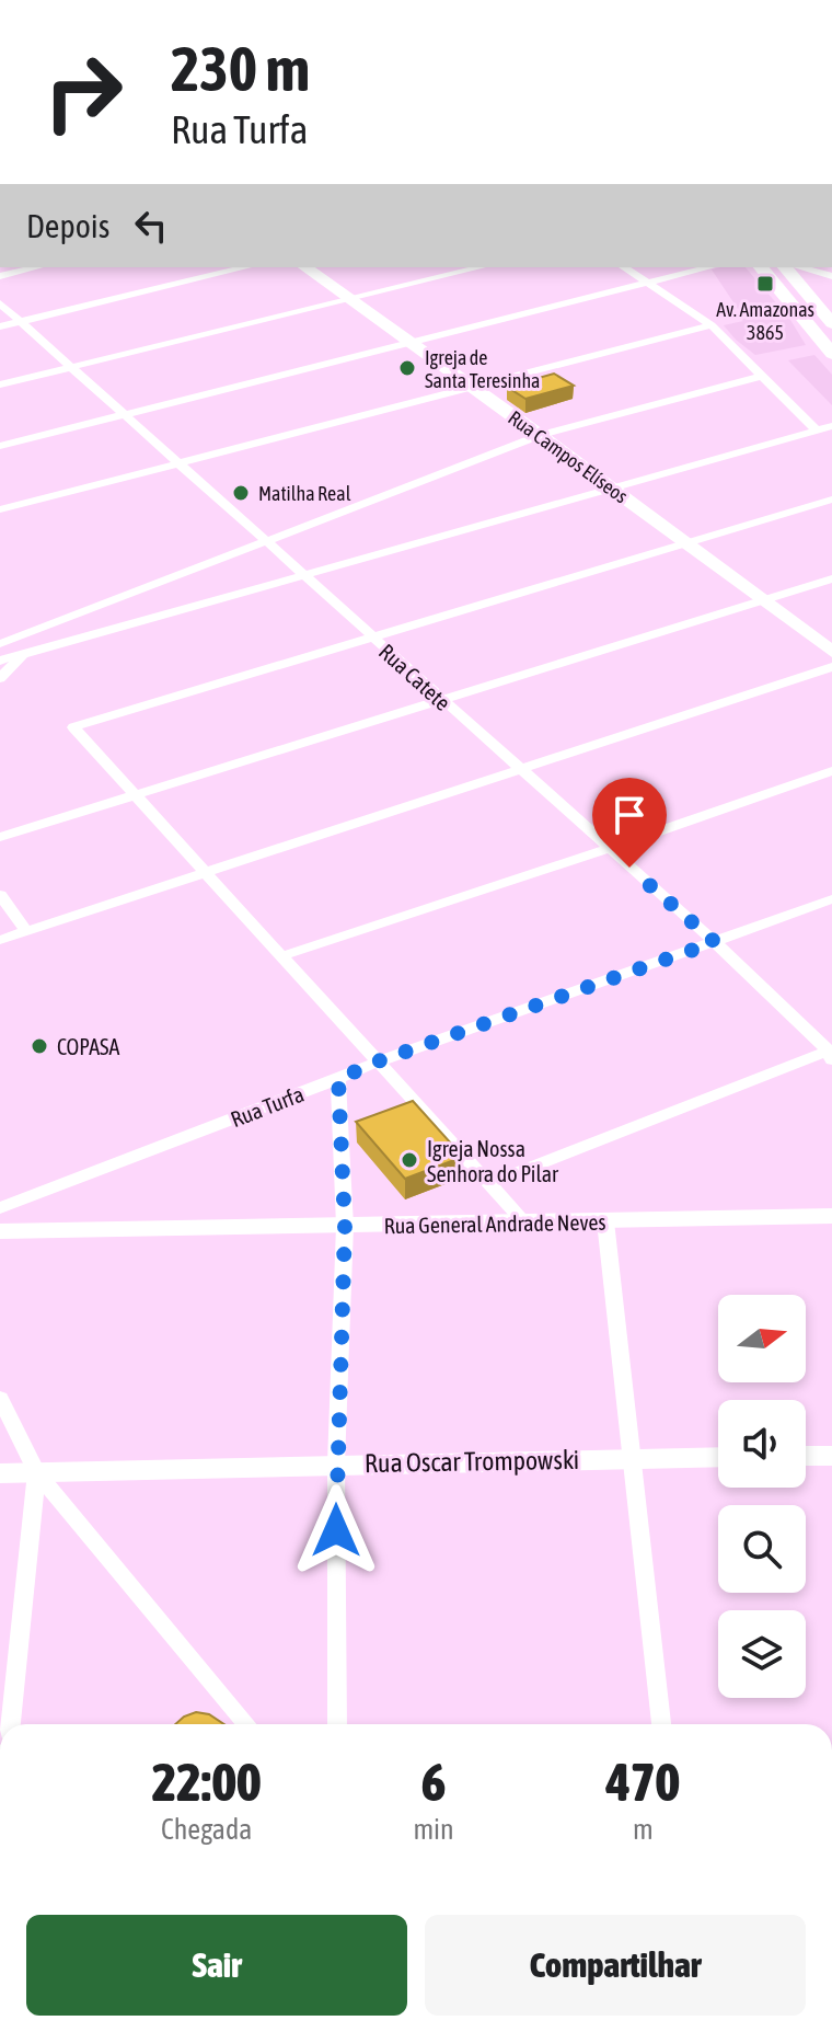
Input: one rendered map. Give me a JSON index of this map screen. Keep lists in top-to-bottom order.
{
  "streets": {
    "street": [
      "Rua Campos Elíseos",
      "Rua Catete",
      "Rua Turfa",
      "Rua General Andrade Neves",
      "Rua Oscar Trompowski"
    ]
  },
  "crossings": [
    ["Rua Catete", "Rua Turfa"]
  ],
  "places": {
    "transit": ["Av. Amazonas 3865"],
    "other": [
      "Igreja de Santa Teresinha",
      "Matilha Real",
      "COPASA",
      "Igreja Nossa Senhora do Pilar"
    ]
  },
  "north": "right",
  "page": {
    "turn": ["230 m", "Rua Turfa"],
    "then": "Depois",
    "eta": [
      "22:00",
      "Chegada",
      "6",
      "min",
      "470",
      "m"
    ],
    "buttons": ["Sair", "Compartilhar"]
  }
}
